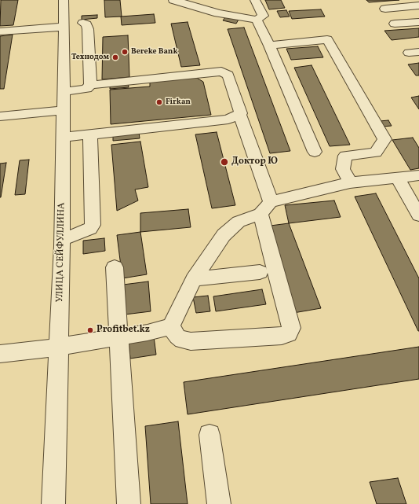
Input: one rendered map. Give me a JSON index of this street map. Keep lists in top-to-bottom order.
{
  "streets": {
    "street": ["УЛИЦА СЕЙФУЛЛИНА"]
  },
  "places": [
    "Bereke Bank",
    "Технодом",
    "Firkan",
    "Доктор Ю",
    "Profitbet.kz"
  ]
}
